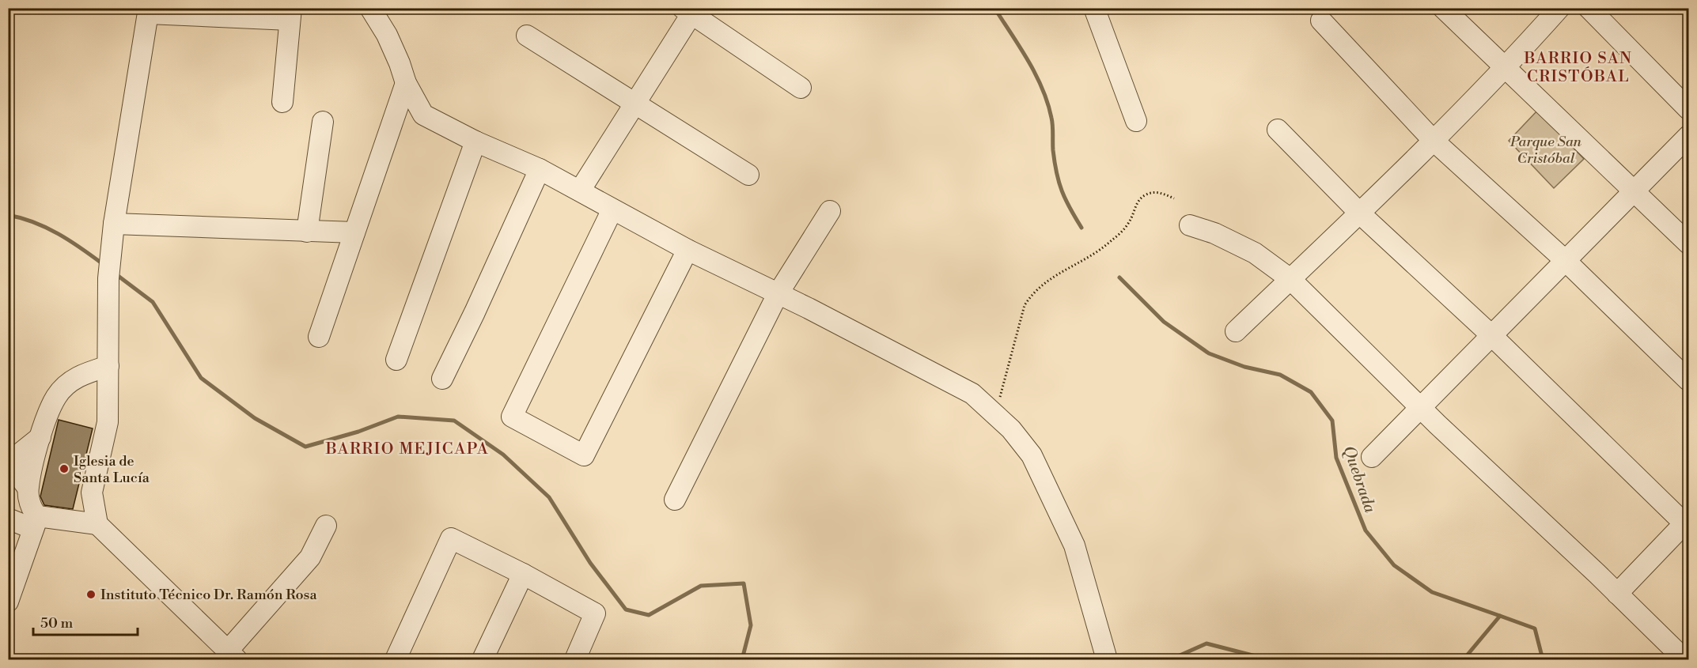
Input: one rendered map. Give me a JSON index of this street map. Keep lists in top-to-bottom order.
{
  "districts": ["BARRIO SAN CRISTÓBAL", "BARRIO MEJICAPA"],
  "water": ["Quebrada"],
  "parks": ["Parque San Cristóbal"],
  "places": ["Iglesia de Santa Lucía", "Instituto Técnico Dr. Ramón Rosa"],
  "scale_bar": "50 m"
}
